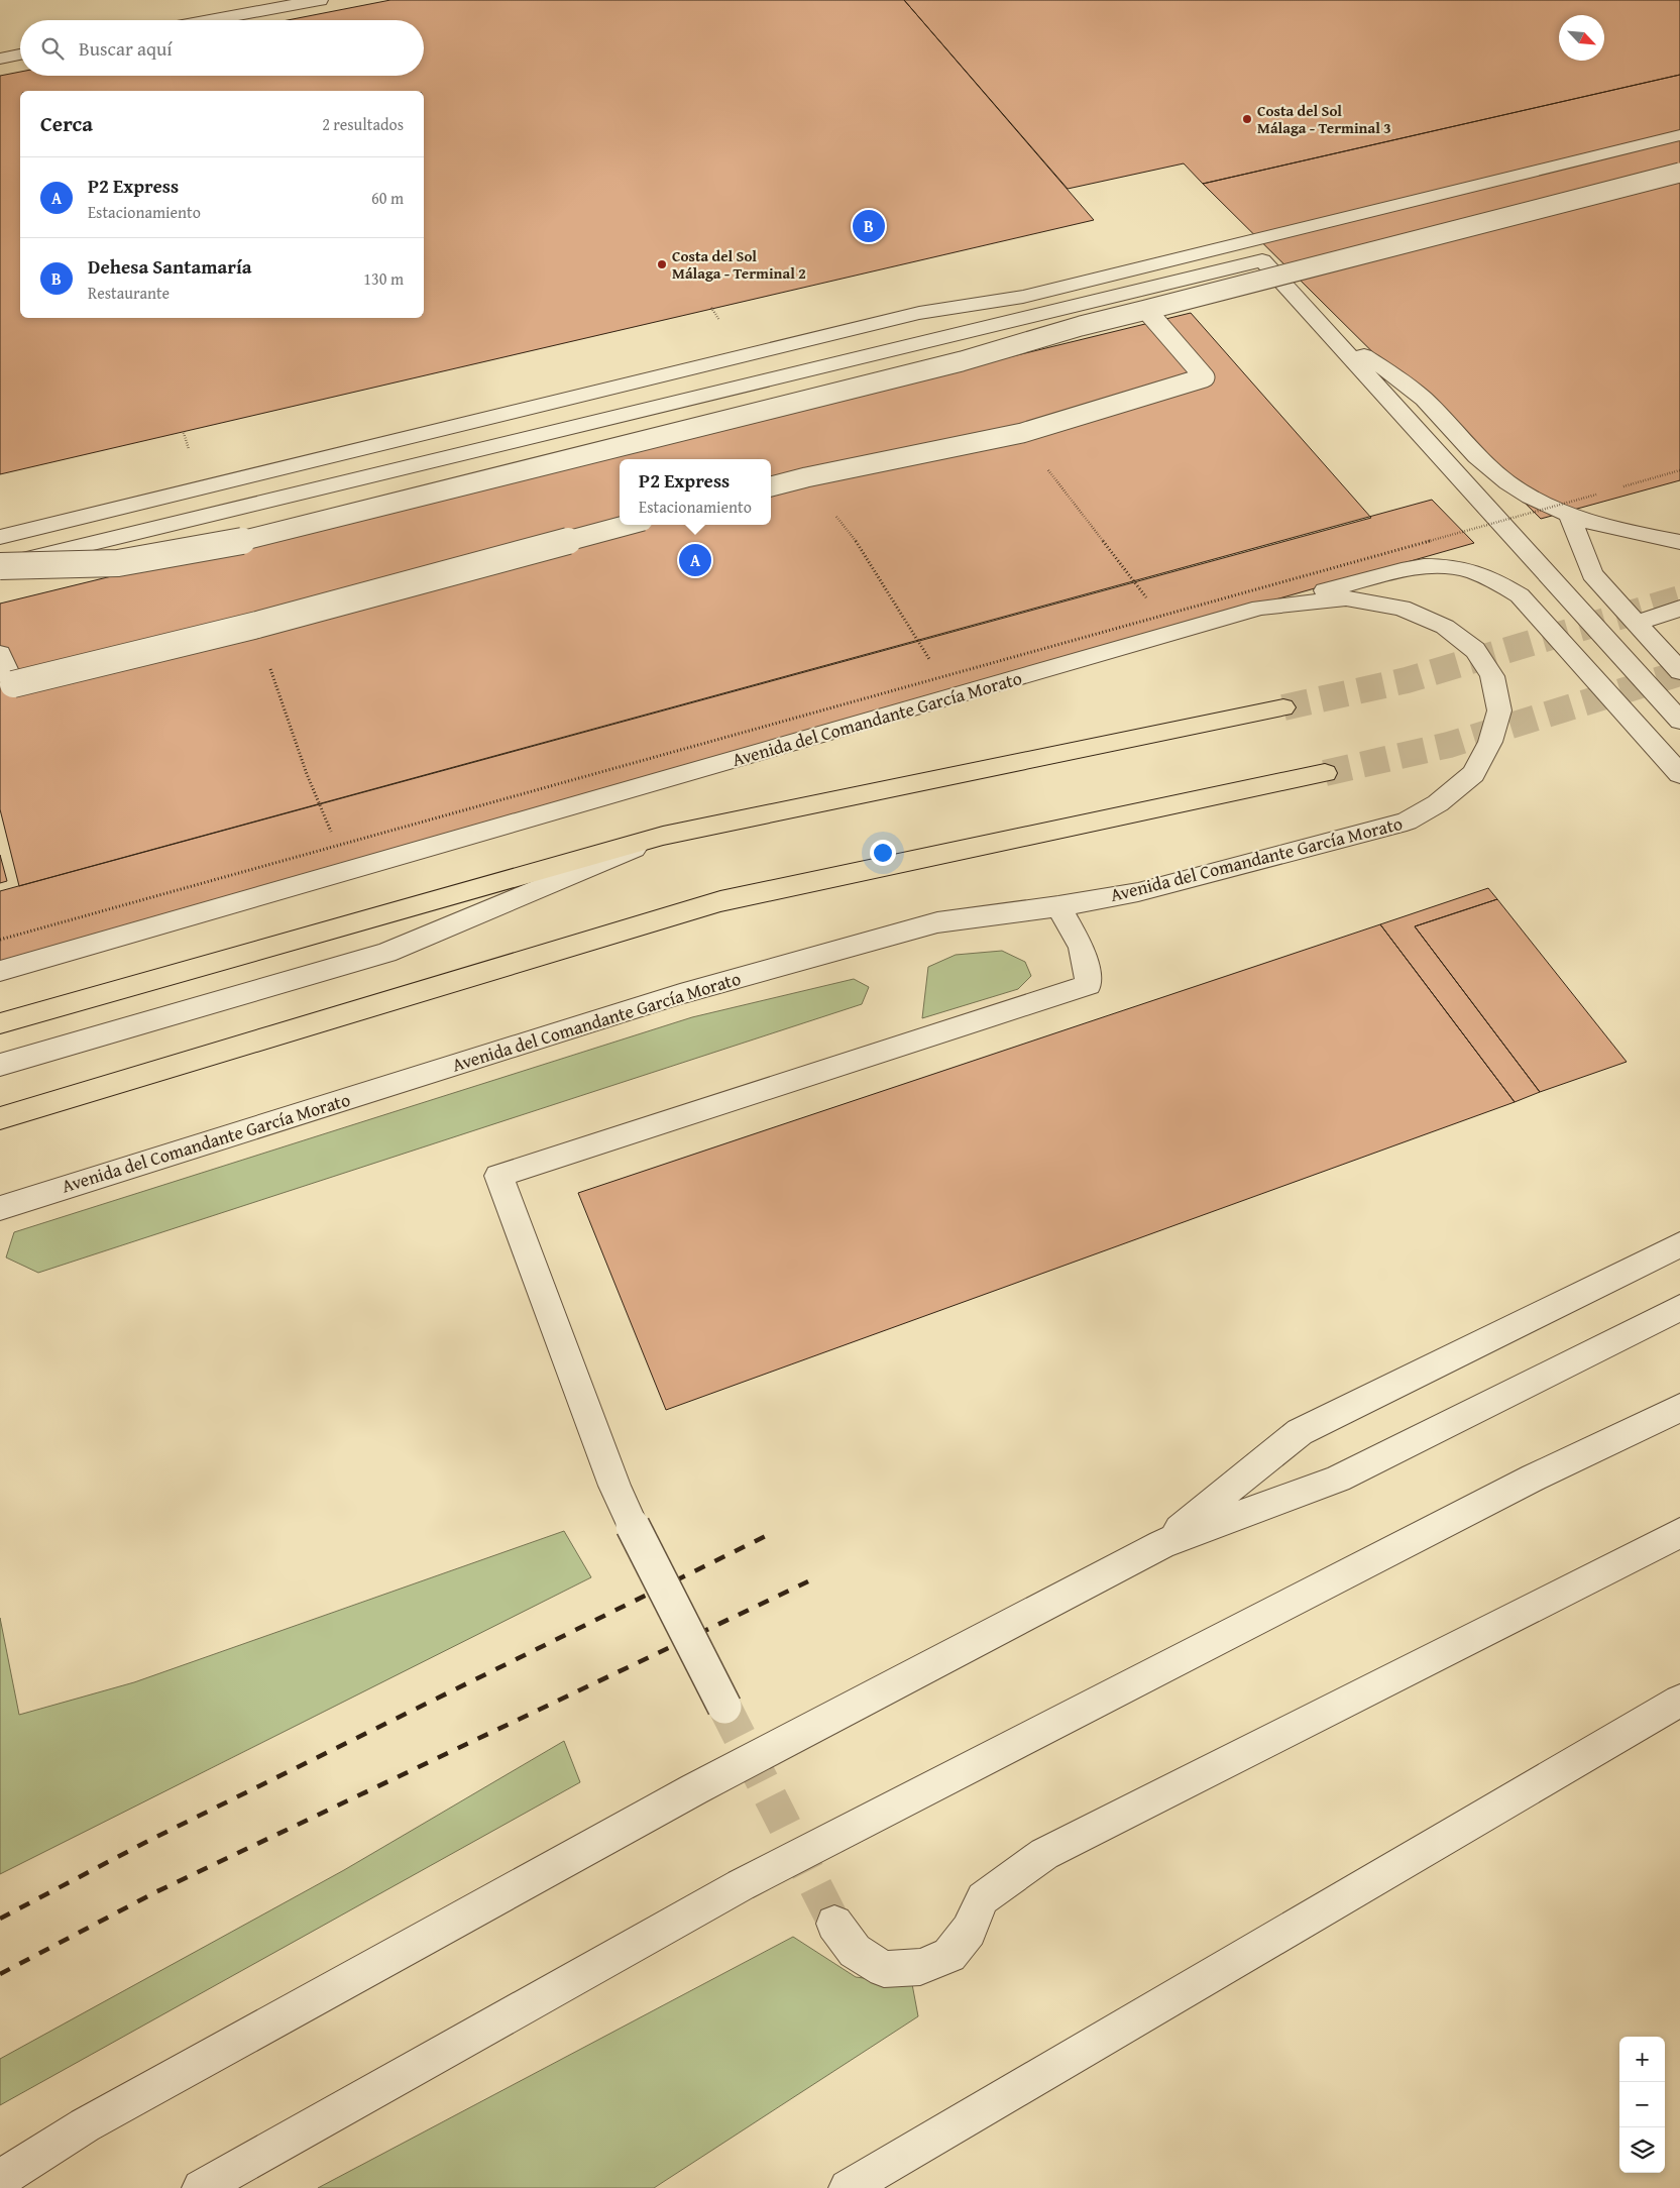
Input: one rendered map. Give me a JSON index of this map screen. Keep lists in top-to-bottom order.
{
  "streets": {
    "street": ["Avenida del Comandante García Morato"]
  },
  "places": ["Costa del Sol Málaga - Terminal 3", "Costa del Sol Málaga - Terminal 2"],
  "north": "bottom right",
  "page": {
    "search": "Buscar aquí",
    "heading": ["Cerca", "2 resultados"],
    "list": [
      {
        "mark": "A",
        "name": "P2 Express",
        "note": "Estacionamiento",
        "value": "60 m"
      },
      {
        "mark": "B",
        "name": "Dehesa Santamaría",
        "note": "Restaurante",
        "value": "130 m"
      }
    ],
    "pins": ["B", "A"],
    "popup": ["P2 Express", "Estacionamiento"],
    "map_buttons": ["+", "−"]
  }
}
